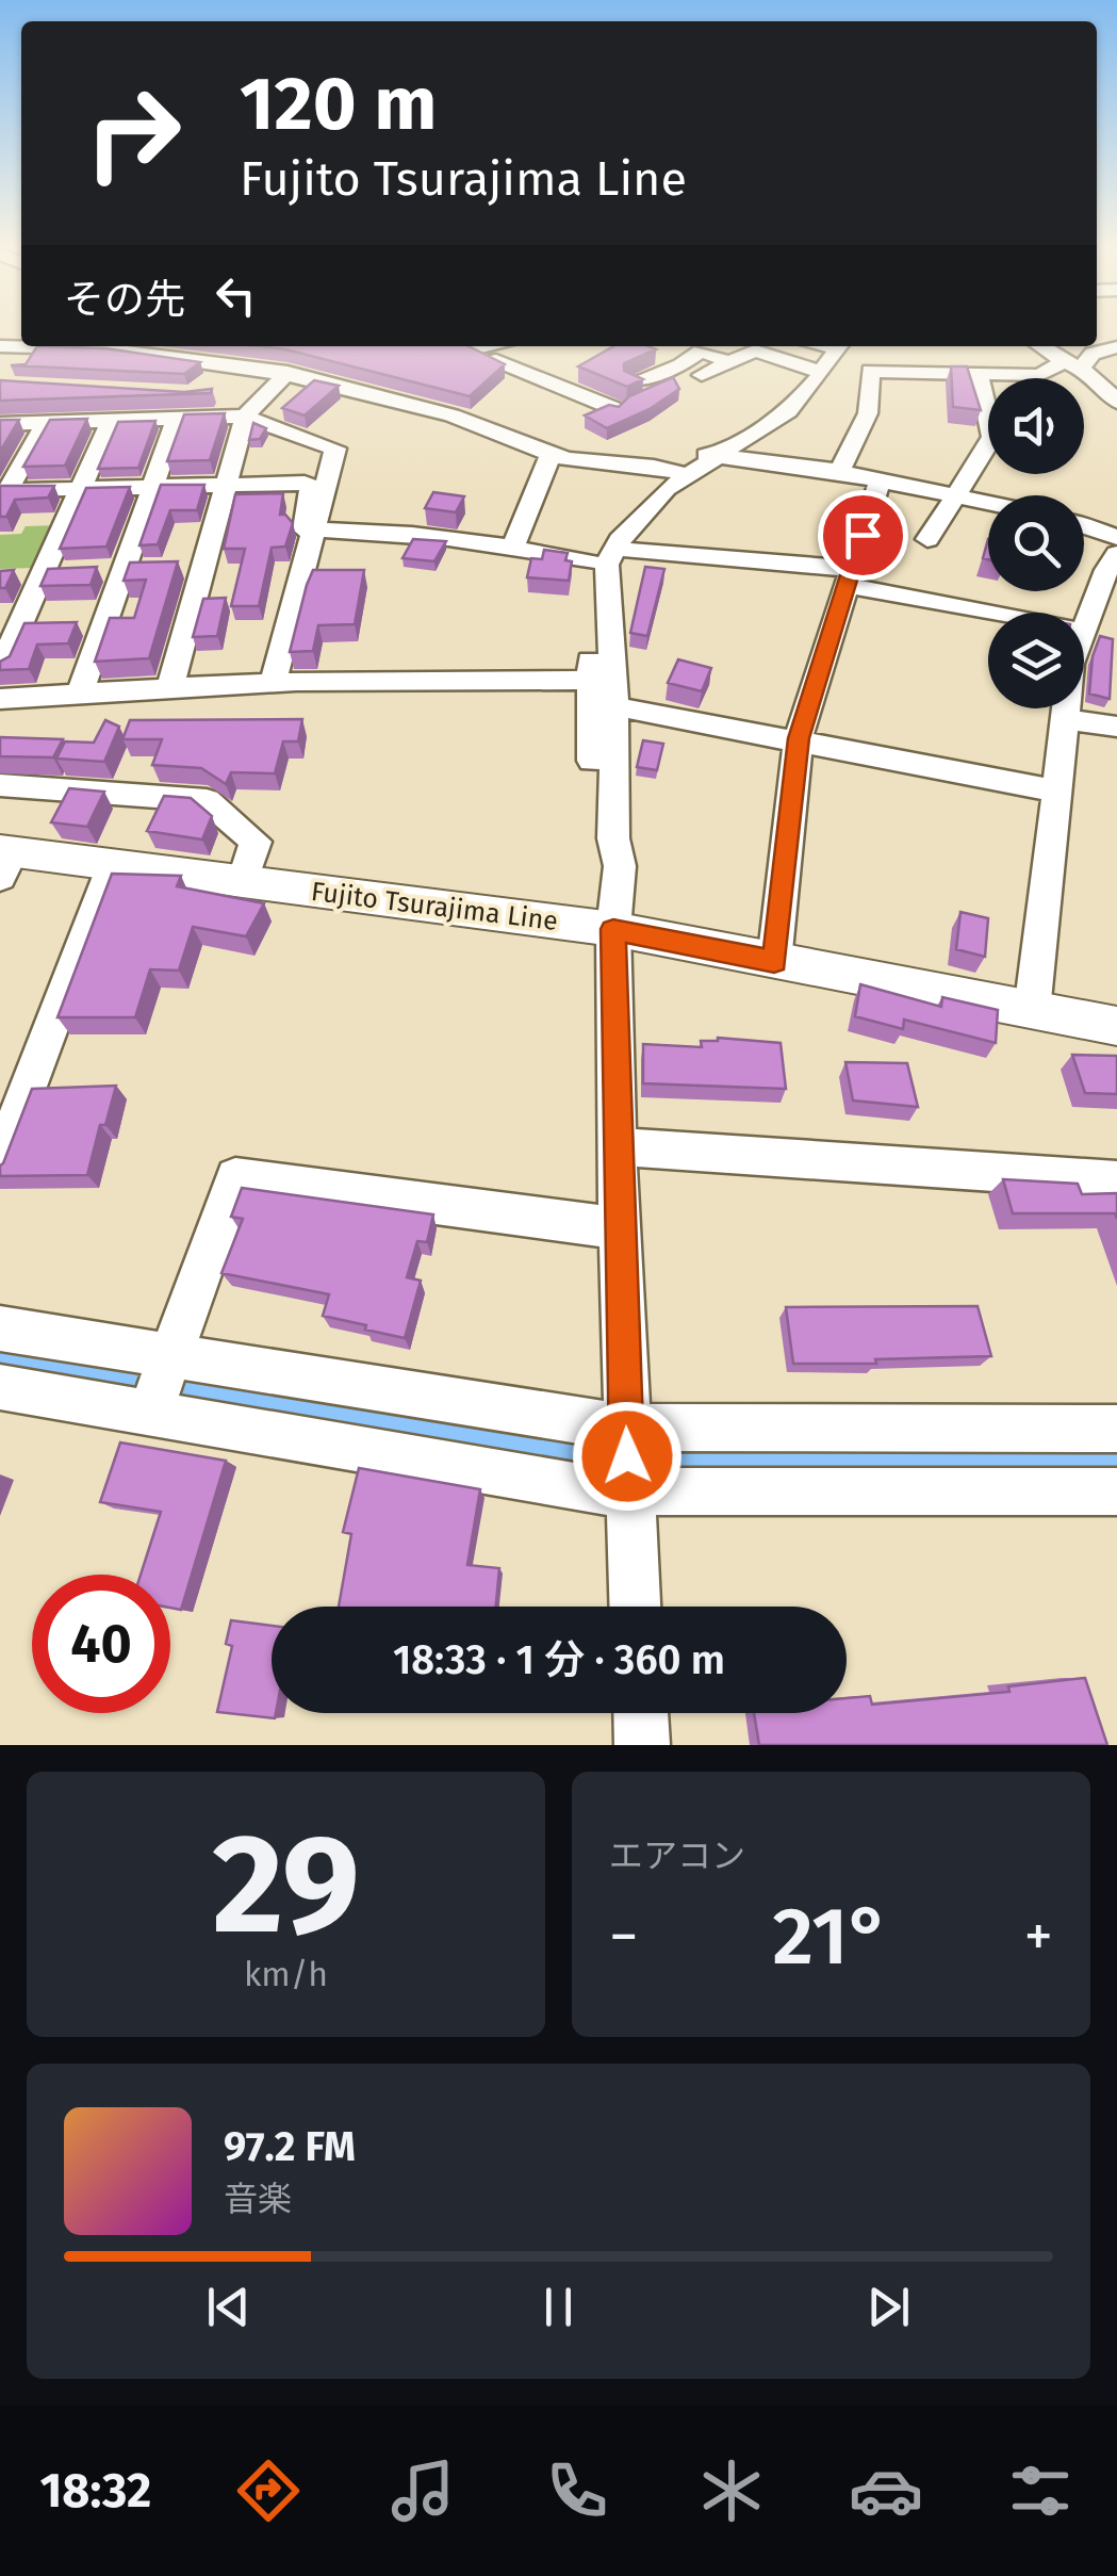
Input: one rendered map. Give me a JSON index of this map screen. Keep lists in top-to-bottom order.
{
  "streets": {
    "main road": ["Fujito Tsurajima Line"]
  },
  "page": {
    "turn": ["120 m", "Fujito Tsurajima Line"],
    "then": "その先",
    "limit": "40",
    "trip": "18:33 · 1 分 · 360 m",
    "tile": [
      ["29", "km/h"],
      "エアコン"
    ],
    "heat": ["−", "21°", "+"],
    "song": ["97.2 FM", "音楽"],
    "tabs": "18:32"
  }
}
